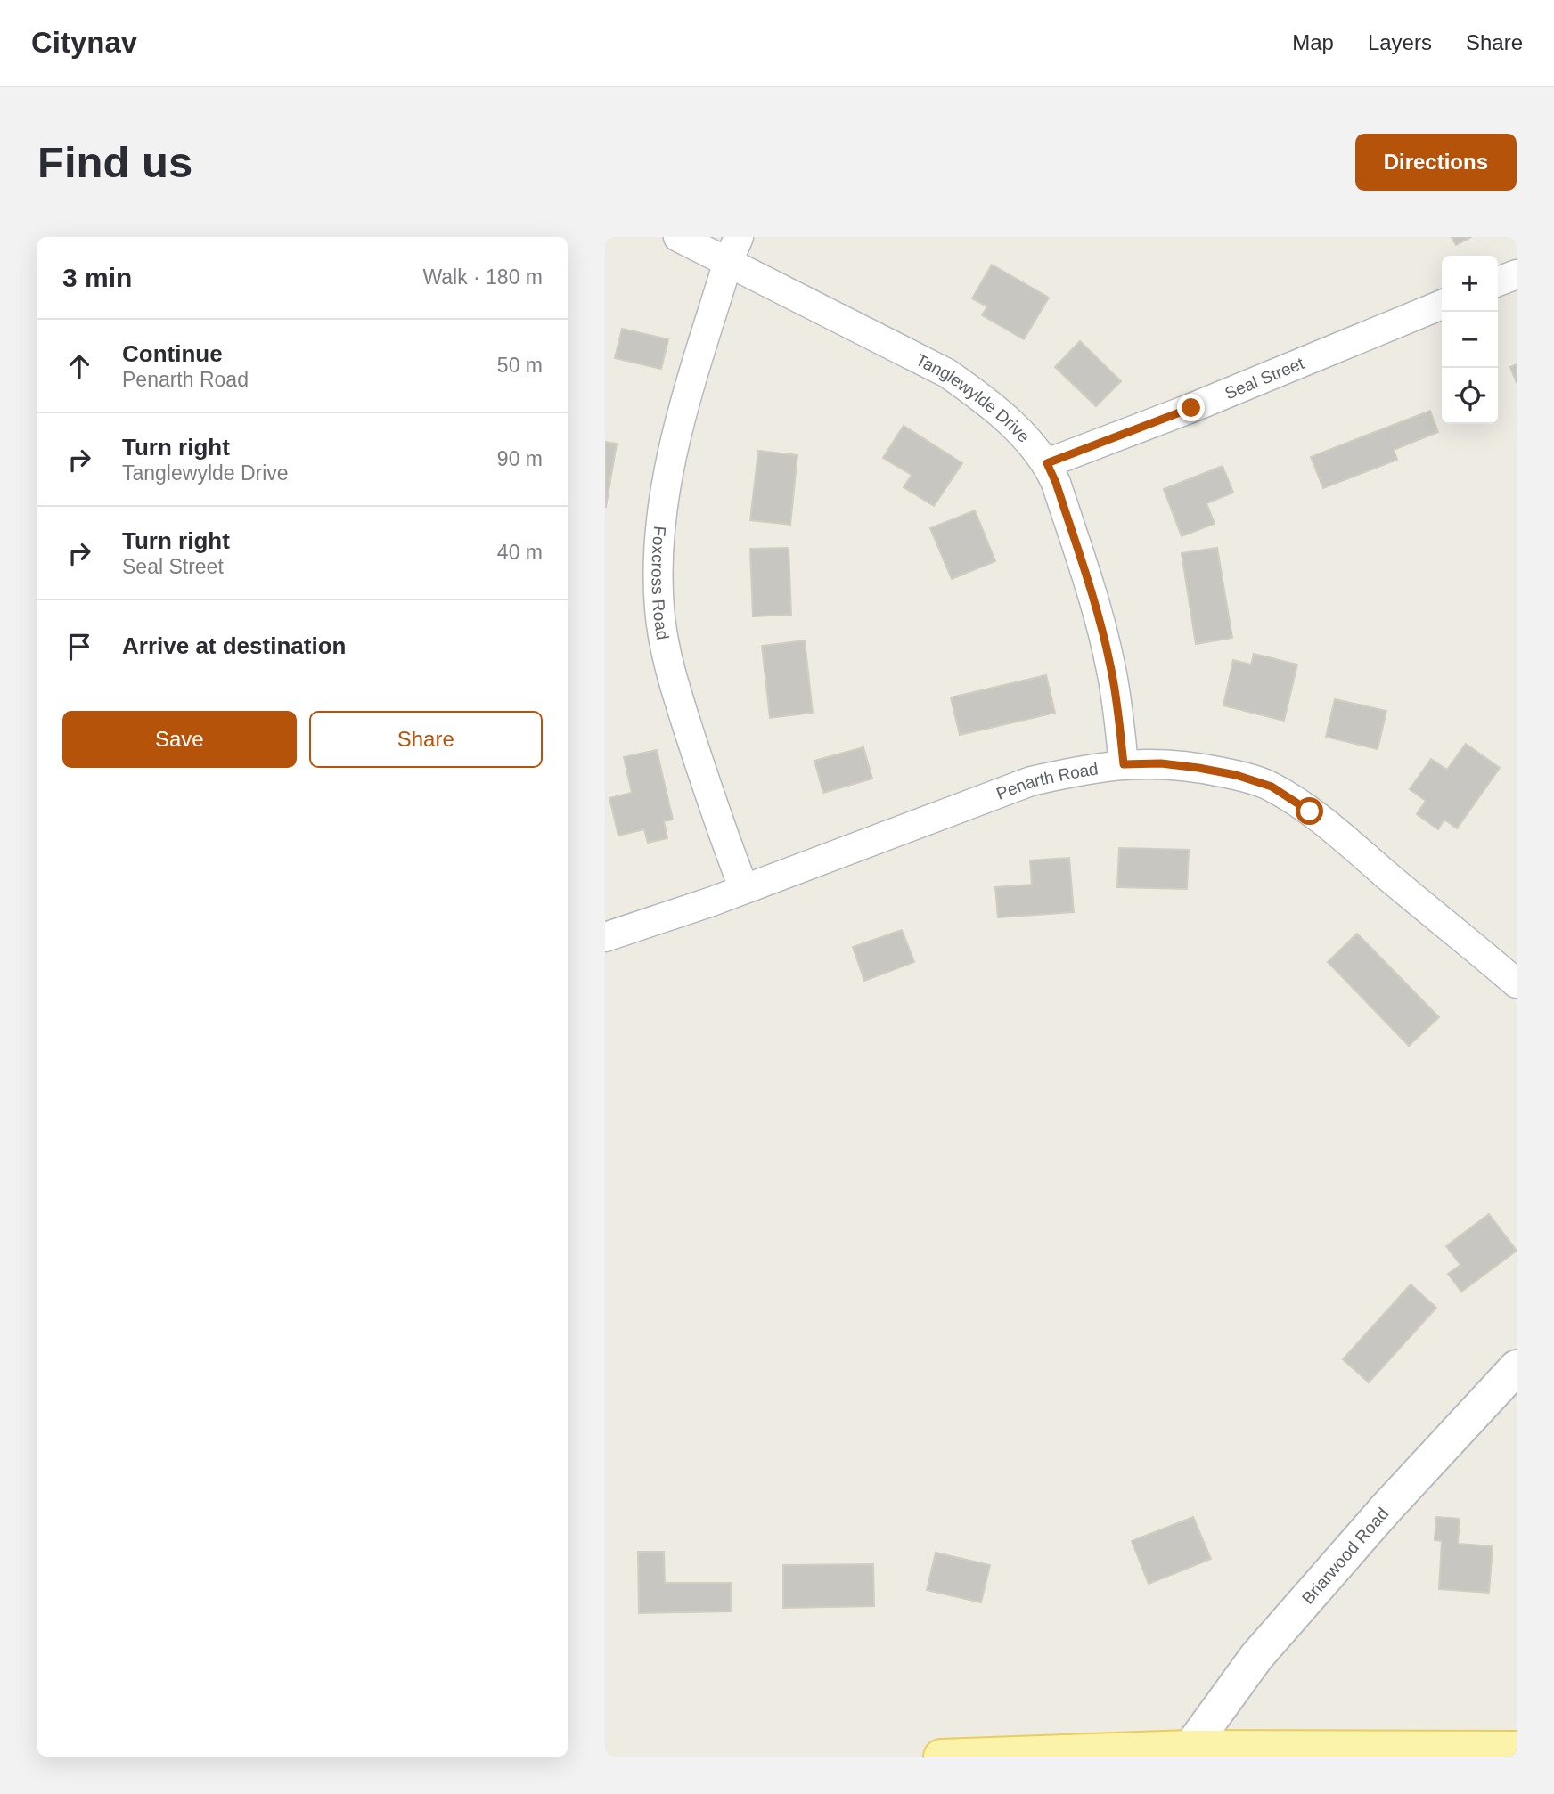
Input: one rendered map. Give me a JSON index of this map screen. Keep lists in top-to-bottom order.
{
  "streets": {
    "street": [
      "Seal Street",
      "Tanglewylde Drive",
      "Foxcross Road",
      "Penarth Road",
      "Briarwood Road"
    ]
  },
  "crossings": [
    ["Seal Street", "Tanglewylde Drive"],
    ["Tanglewylde Drive", "Foxcross Road"],
    ["Tanglewylde Drive", "Penarth Road"],
    ["Foxcross Road", "Penarth Road"]
  ],
  "page": {
    "header": "Citynav",
    "nav": ["Map", "Layers", "Share"],
    "buttons": [
      "Directions",
      ["Save", "Share"]
    ],
    "title": "Find us",
    "heading": ["3 min", "Walk · 180 m"],
    "map_buttons": ["+", "−"],
    "list": [
      ["Continue", "Penarth Road", "50 m"],
      ["Turn right", "Tanglewylde Drive", "90 m"],
      ["Turn right", "Seal Street", "40 m"],
      "Arrive at destination"
    ]
  }
}
